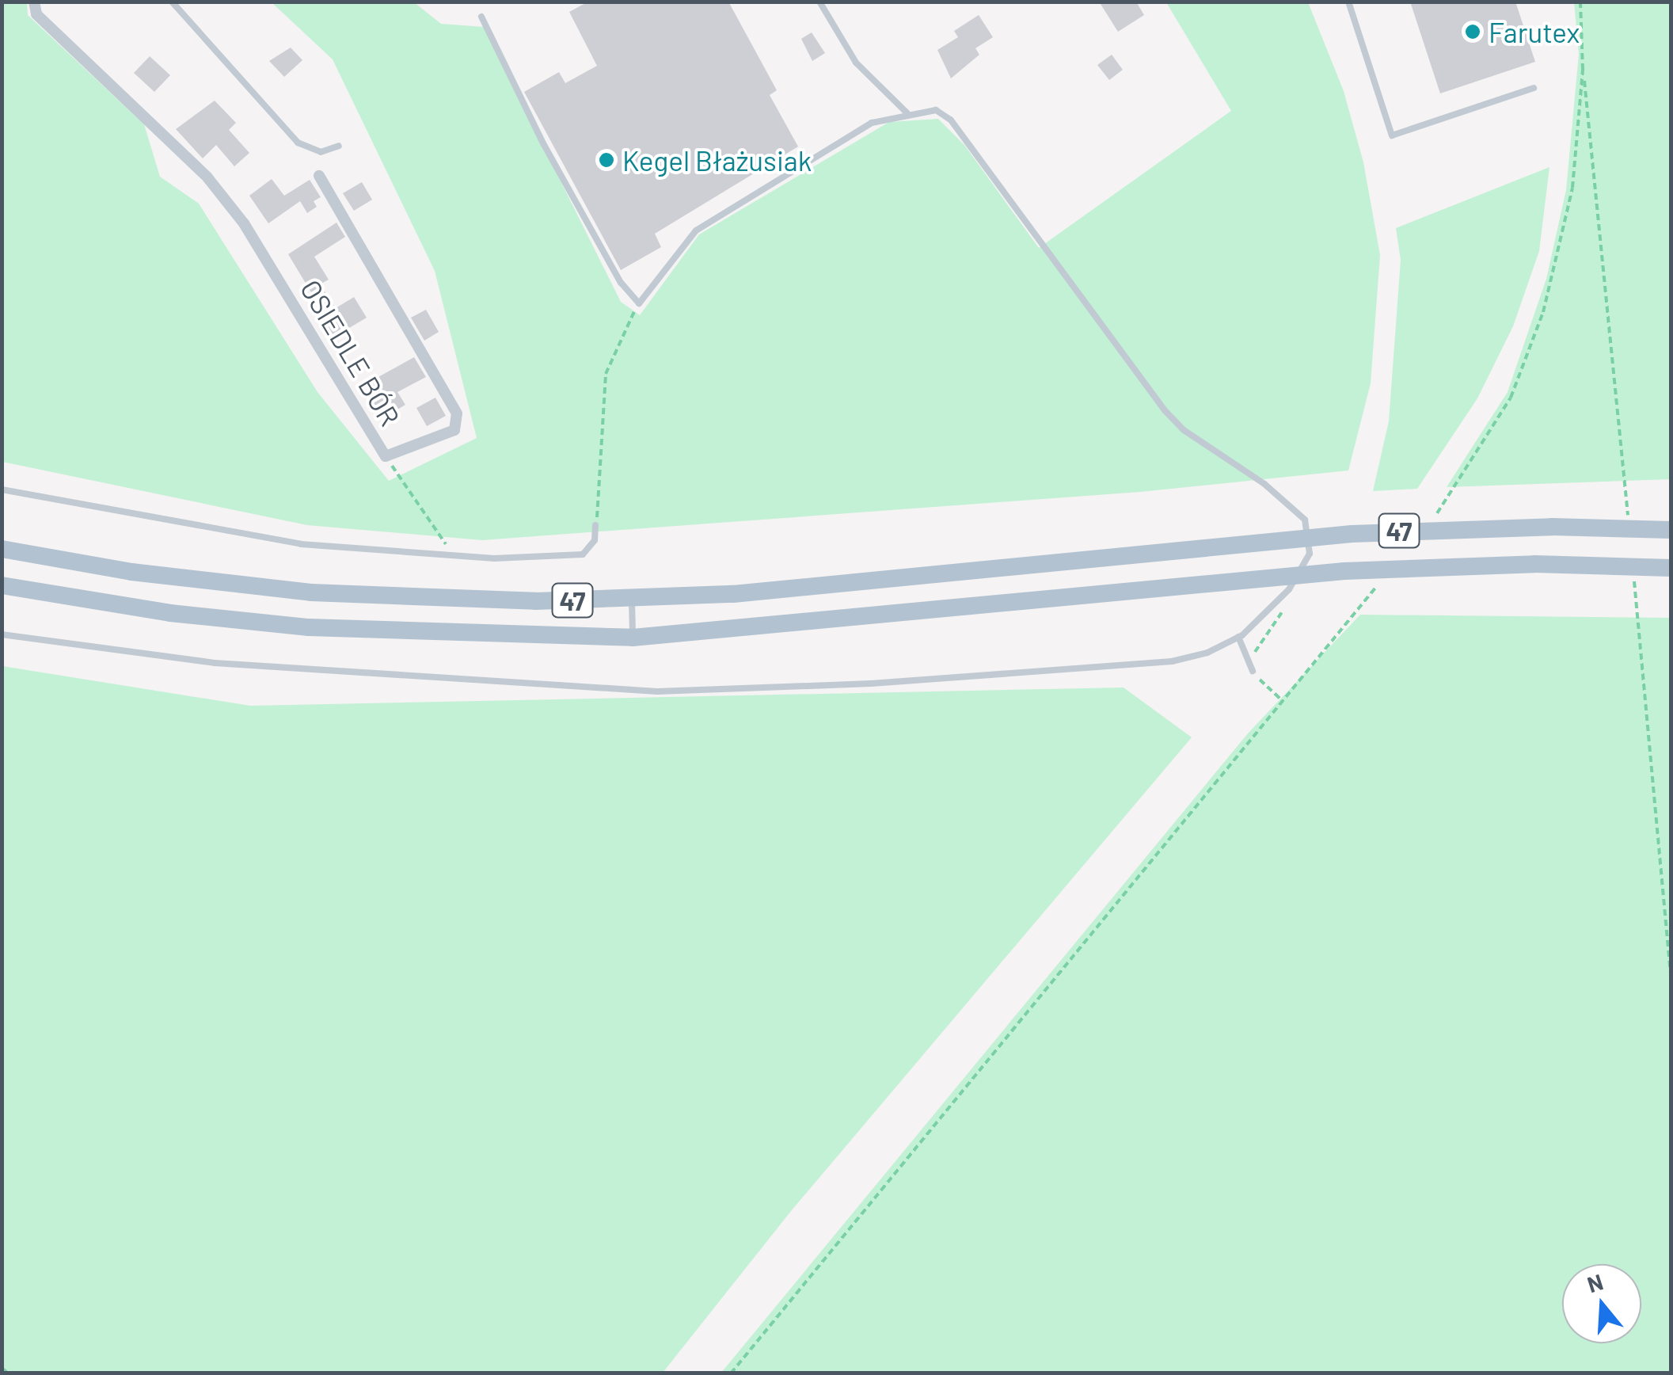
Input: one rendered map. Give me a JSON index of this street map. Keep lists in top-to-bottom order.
{
  "streets": {
    "main road": ["47"],
    "street": ["OSIEDLE BÓR"]
  },
  "places": ["Farutex", "Kegel Błażusiak"],
  "north": "top"
}
